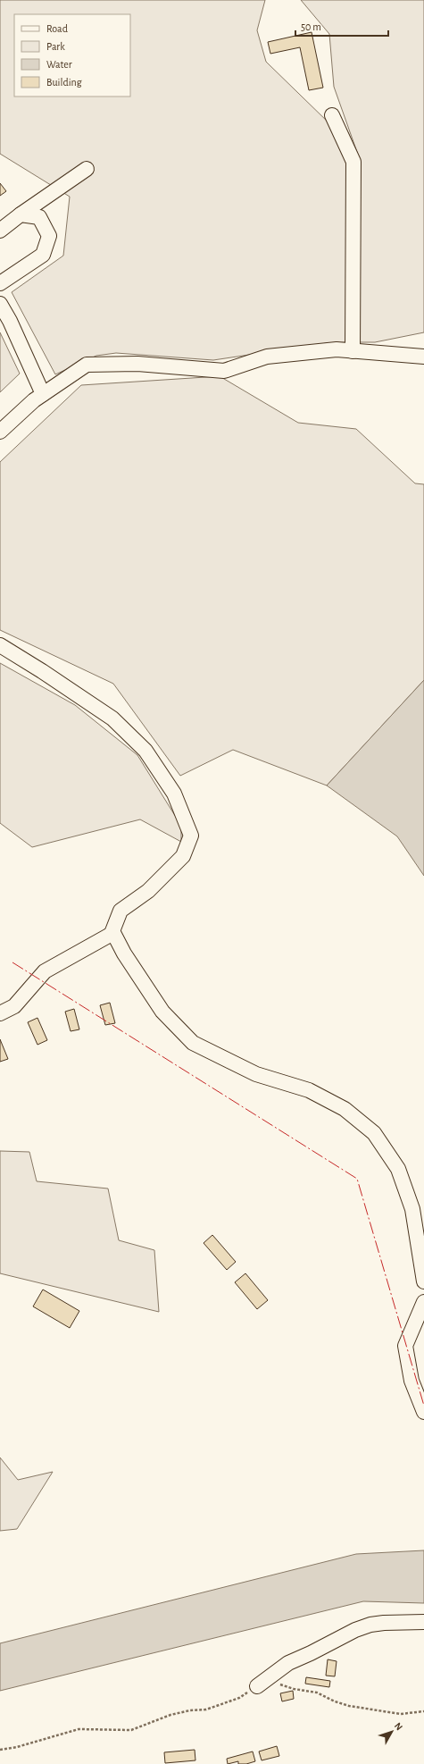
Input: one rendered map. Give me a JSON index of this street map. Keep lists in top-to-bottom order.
{
  "legend": [
    "Road",
    "Park",
    "Water",
    "Building"
  ],
  "scale_bar": "50 m",
  "north": "top right"
}
